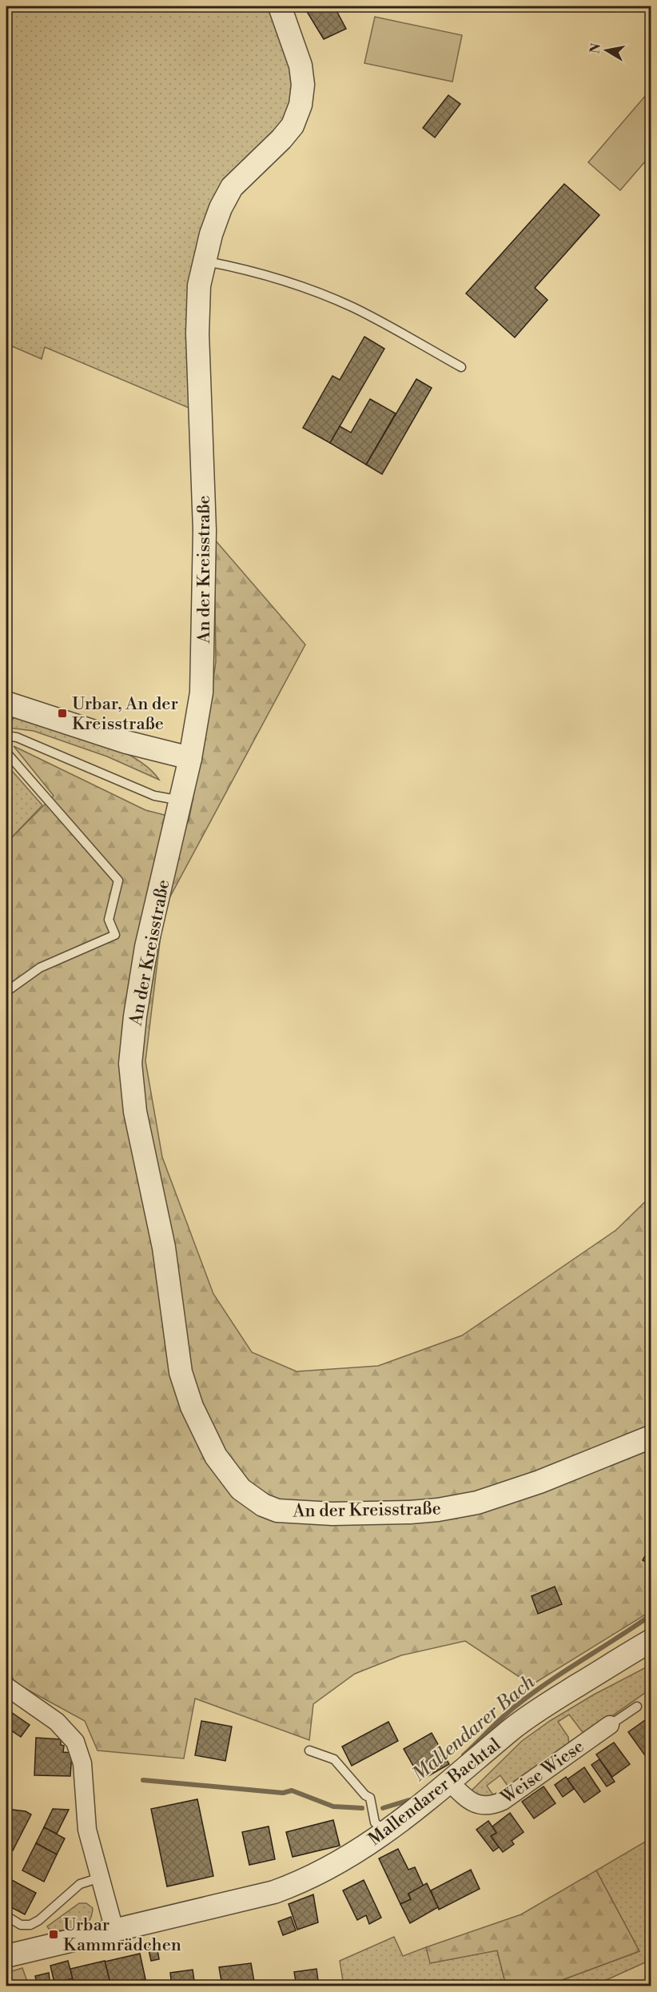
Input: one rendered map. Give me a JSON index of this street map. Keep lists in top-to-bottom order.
{
  "streets": {
    "street": ["An der Kreisstraße", "Weise Wiese", "Mallendarer Bachtal"]
  },
  "crossings": [
    ["Weise Wiese", "Mallendarer Bachtal"]
  ],
  "water": ["Mallendarer Bach"],
  "places": {
    "transit": ["Urbar, An der Kreisstraße", "Urbar Kammrädchen"]
  },
  "north": "left"
}
